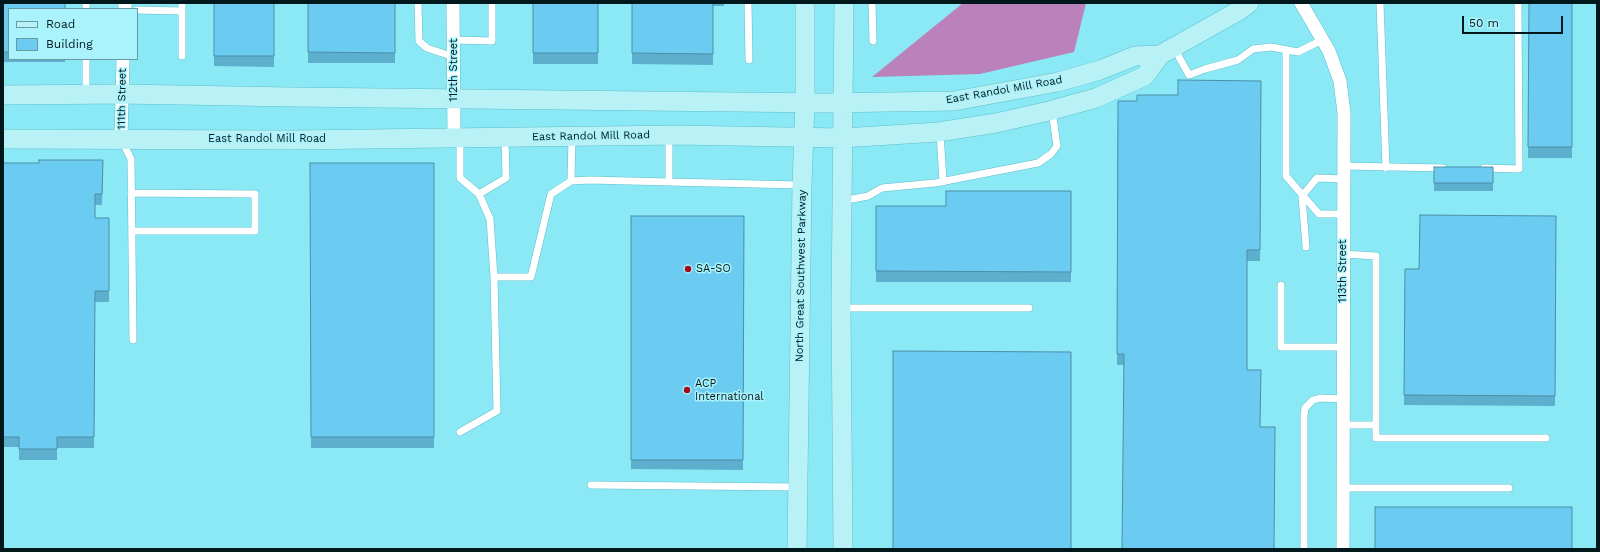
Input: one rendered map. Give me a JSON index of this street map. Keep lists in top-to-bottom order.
{
  "streets": {
    "main road": ["East Randol Mill Road", "North Great Southwest Parkway"],
    "street": ["112th Street", "111th Street", "113th Street"]
  },
  "crossings": [
    ["112th Street", "East Randol Mill Road"],
    ["East Randol Mill Road", "111th Street"],
    ["East Randol Mill Road", "North Great Southwest Parkway"]
  ],
  "places": ["SA-SO", "ACP International"],
  "legend": ["Road", "Building"],
  "scale_bar": "50 m"
}
